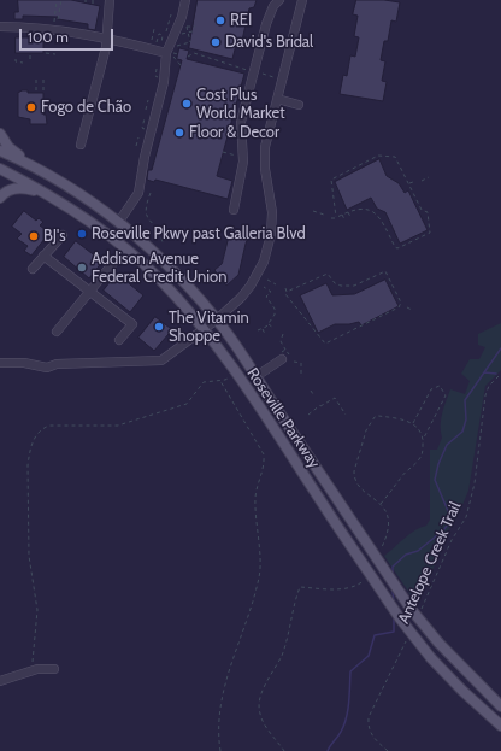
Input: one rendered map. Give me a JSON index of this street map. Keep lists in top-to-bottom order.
{
  "streets": {
    "main road": ["Roseville Parkway"],
    "path": ["Antelope Creek Trail"]
  },
  "places": [
    "REI",
    "David's Bridal",
    "Cost Plus World Market",
    "Fogo de Chão",
    "Floor & Decor",
    "Roseville Pkwy past Galleria Blvd",
    "BJ's",
    "Addison Avenue Federal Credit Union",
    "The Vitamin Shoppe"
  ],
  "scale_bar": "100 m"
}
